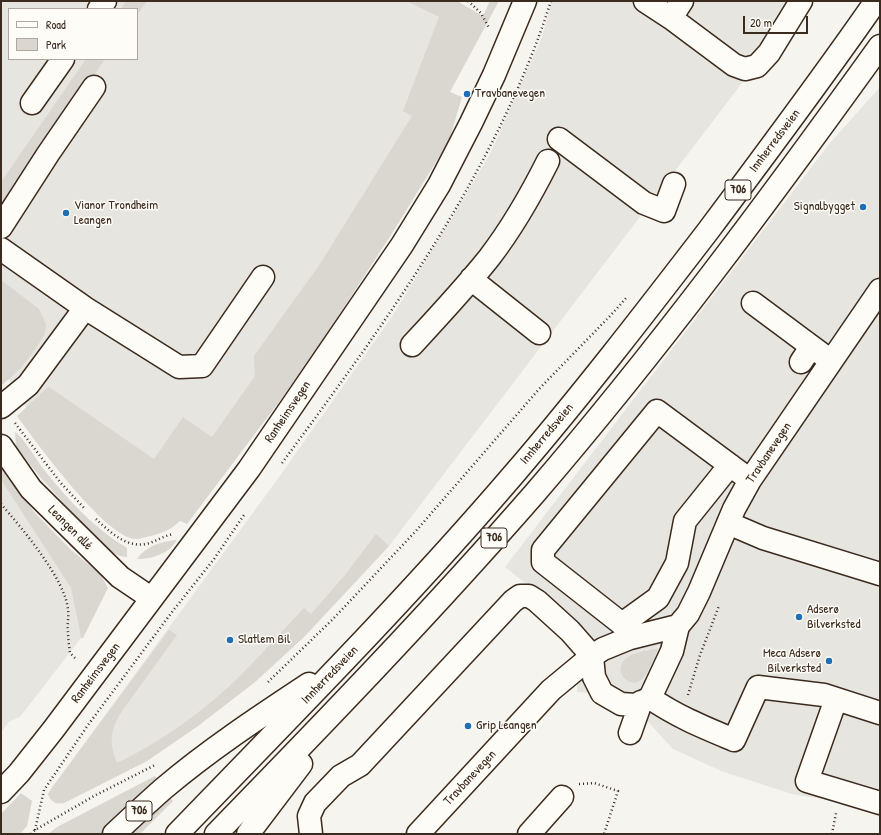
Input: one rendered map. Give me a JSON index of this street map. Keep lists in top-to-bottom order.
{
  "streets": {
    "main road": [
      "Innherredsveien",
      "706",
      "Ranheimsvegen",
      "Travbanevegen",
      "Leangen allé"
    ]
  },
  "crossings": [
    ["Innherredsveien", "706"],
    ["Ranheimsvegen", "Leangen allé"]
  ],
  "places": [
    "Travbanevegen",
    "Signalbygget",
    "Vianor Trondheim Leangen",
    "Adserø Bilverksted",
    "Slatlem Bil",
    "Meca Adserø Bilverksted",
    "Grip Leangen"
  ],
  "legend": ["Road", "Park"],
  "scale_bar": "20 m"
}
